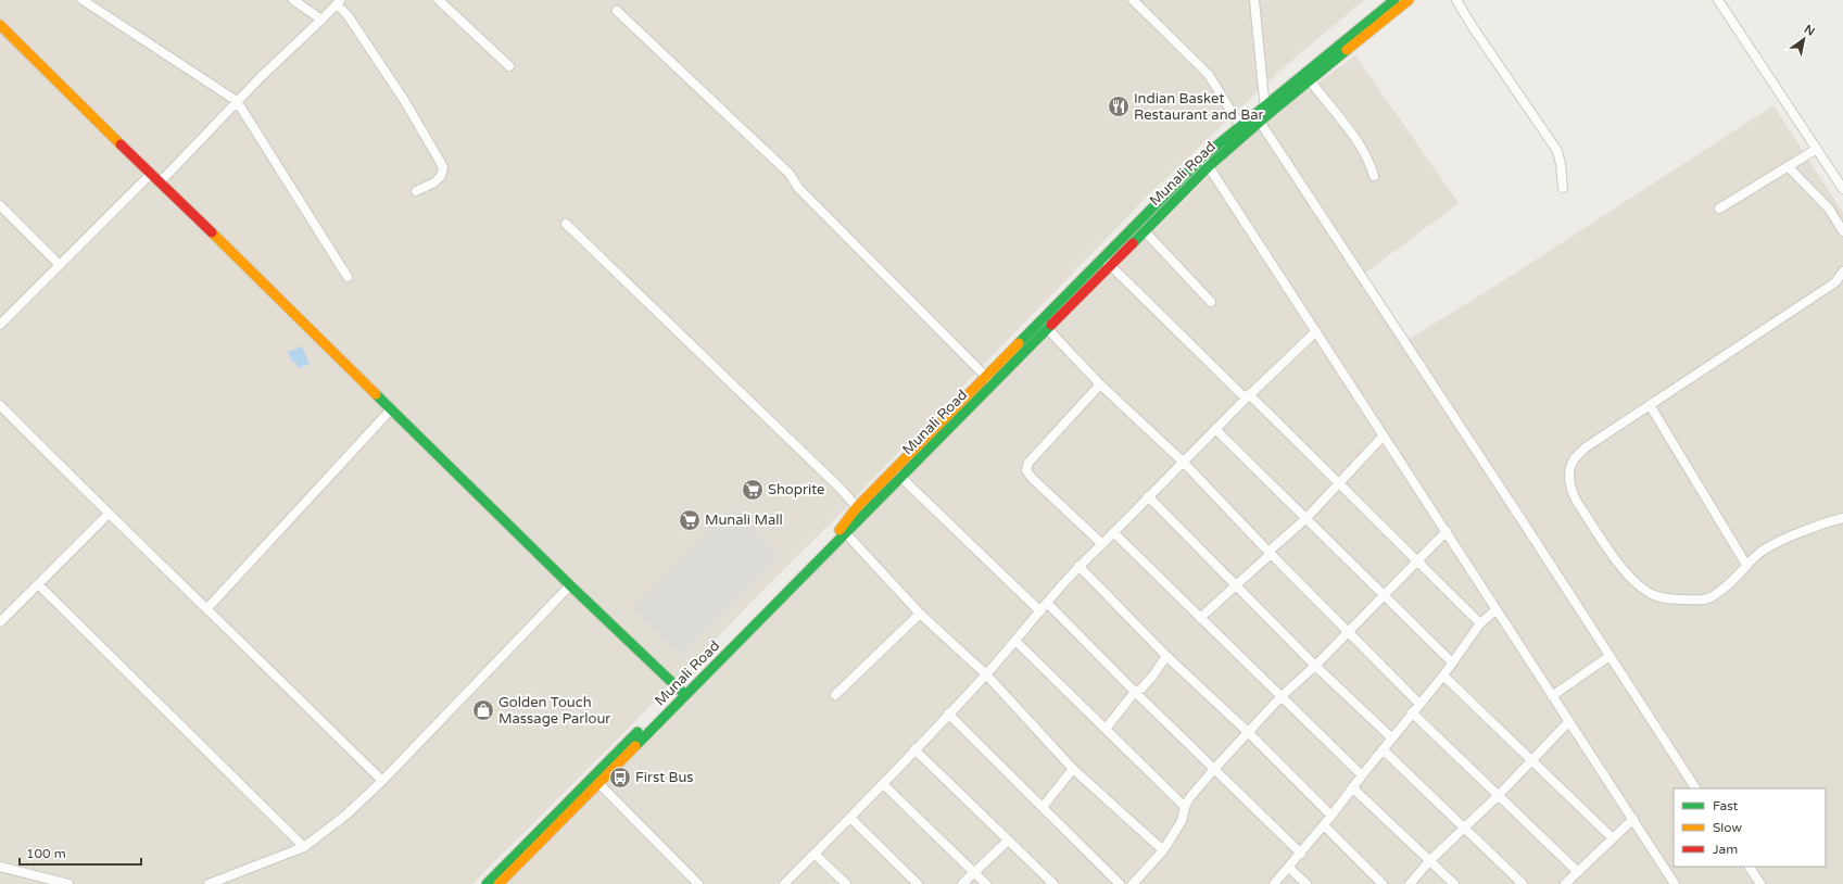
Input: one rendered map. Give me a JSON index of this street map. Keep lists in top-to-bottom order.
{
  "streets": {
    "main road": ["Munali Road"]
  },
  "places": {
    "restaurant": ["Indian Basket Restaurant and Bar"],
    "supermarket": ["Shoprite", "Munali Mall"],
    "shop": ["Golden Touch Massage Parlour"],
    "bus stop": ["First Bus"]
  },
  "legend": ["Fast", "Slow", "Jam"],
  "scale_bar": "100 m",
  "north": "top right"
}
